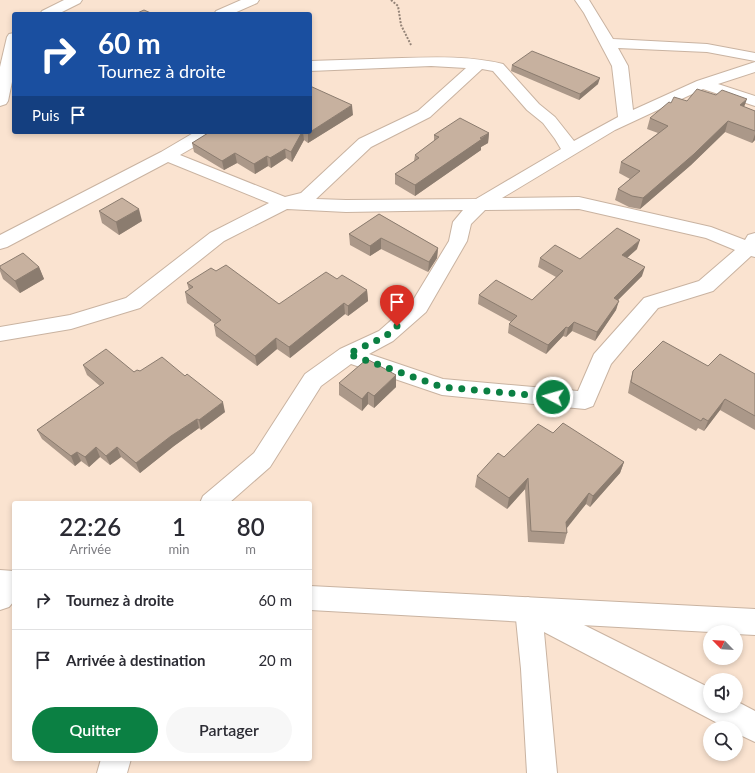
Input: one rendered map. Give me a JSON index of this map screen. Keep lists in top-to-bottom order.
{
  "north": "top left",
  "page": {
    "turn": ["60 m", "Tournez à droite"],
    "then": "Puis",
    "eta": [
      "22:26",
      "Arrivée",
      "1",
      "min",
      "80",
      "m"
    ],
    "list": [
      {
        "name": "Tournez à droite",
        "value": "60 m"
      },
      {
        "name": "Arrivée à destination",
        "value": "20 m"
      }
    ],
    "buttons": ["Quitter", "Partager"]
  }
}
